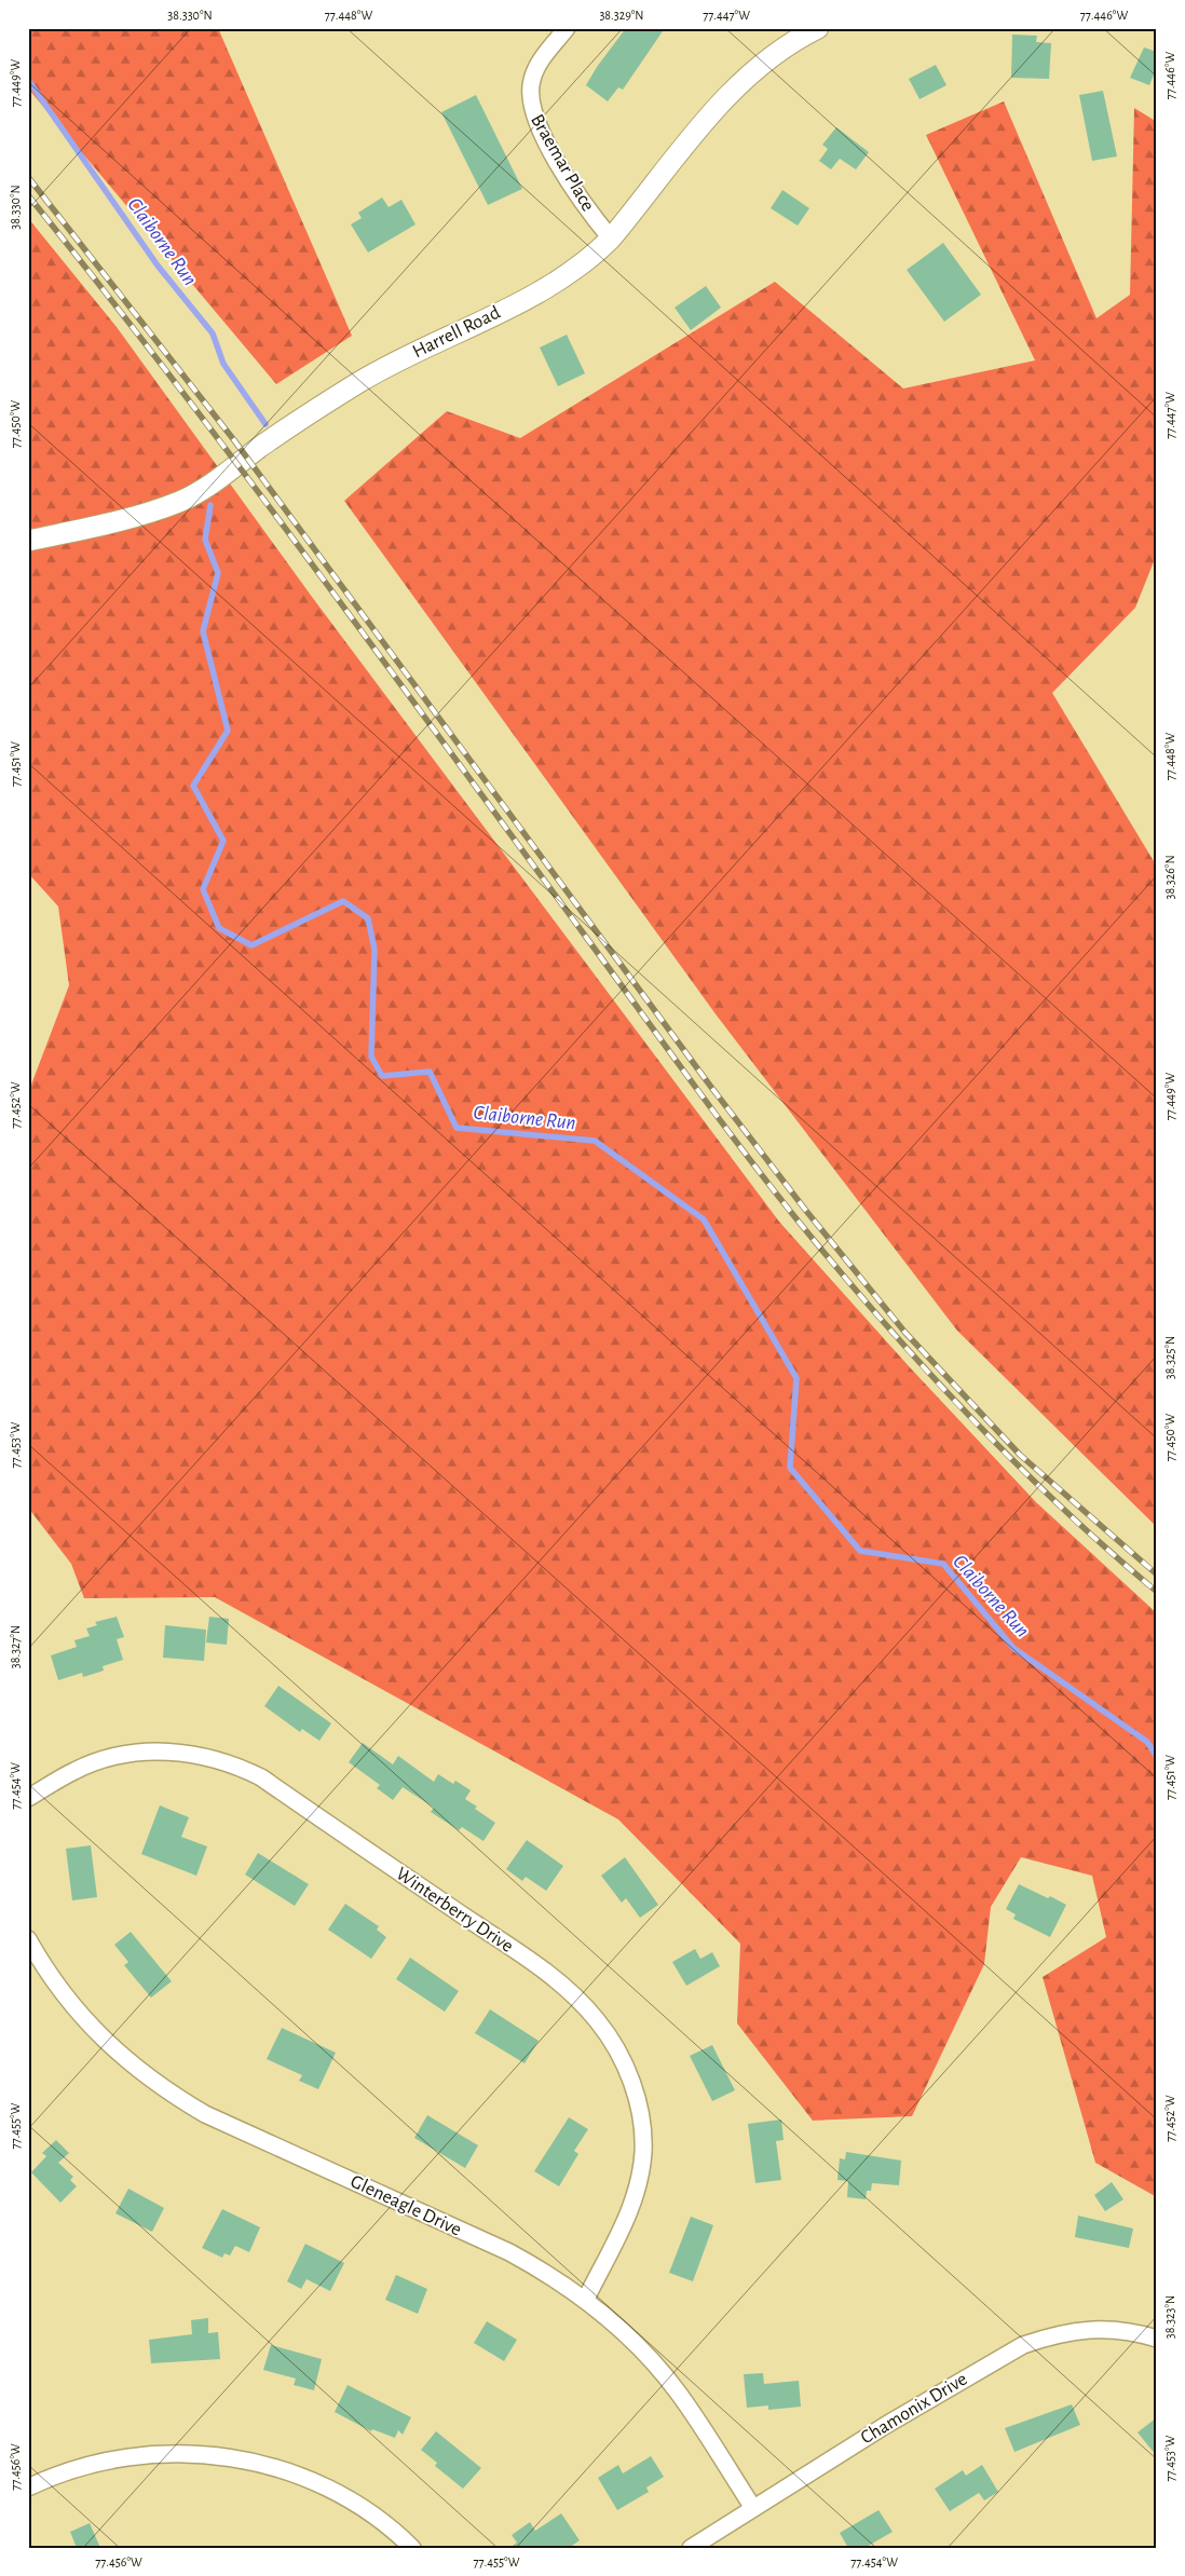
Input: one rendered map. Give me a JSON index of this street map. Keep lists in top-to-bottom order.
{
  "streets": {
    "street": [
      "Braemar Place",
      "Harrell Road",
      "Winterberry Drive",
      "Gleneagle Drive",
      "Chamonix Drive"
    ]
  },
  "crossings": [
    ["Braemar Place", "Harrell Road"],
    ["Winterberry Drive", "Gleneagle Drive"],
    ["Gleneagle Drive", "Chamonix Drive"]
  ],
  "water": ["Claiborne Run"],
  "coordinates": [
    "38.330°N",
    "77.448°W",
    "38.329°N",
    "77.447°W",
    "77.446°W",
    "77.449°W",
    "77.450°W",
    "77.451°W",
    "38.326°N",
    "77.452°W",
    "38.325°N",
    "77.453°W",
    "38.327°N",
    "77.454°W",
    "77.455°W",
    "38.323°N",
    "77.456°W"
  ]
}
